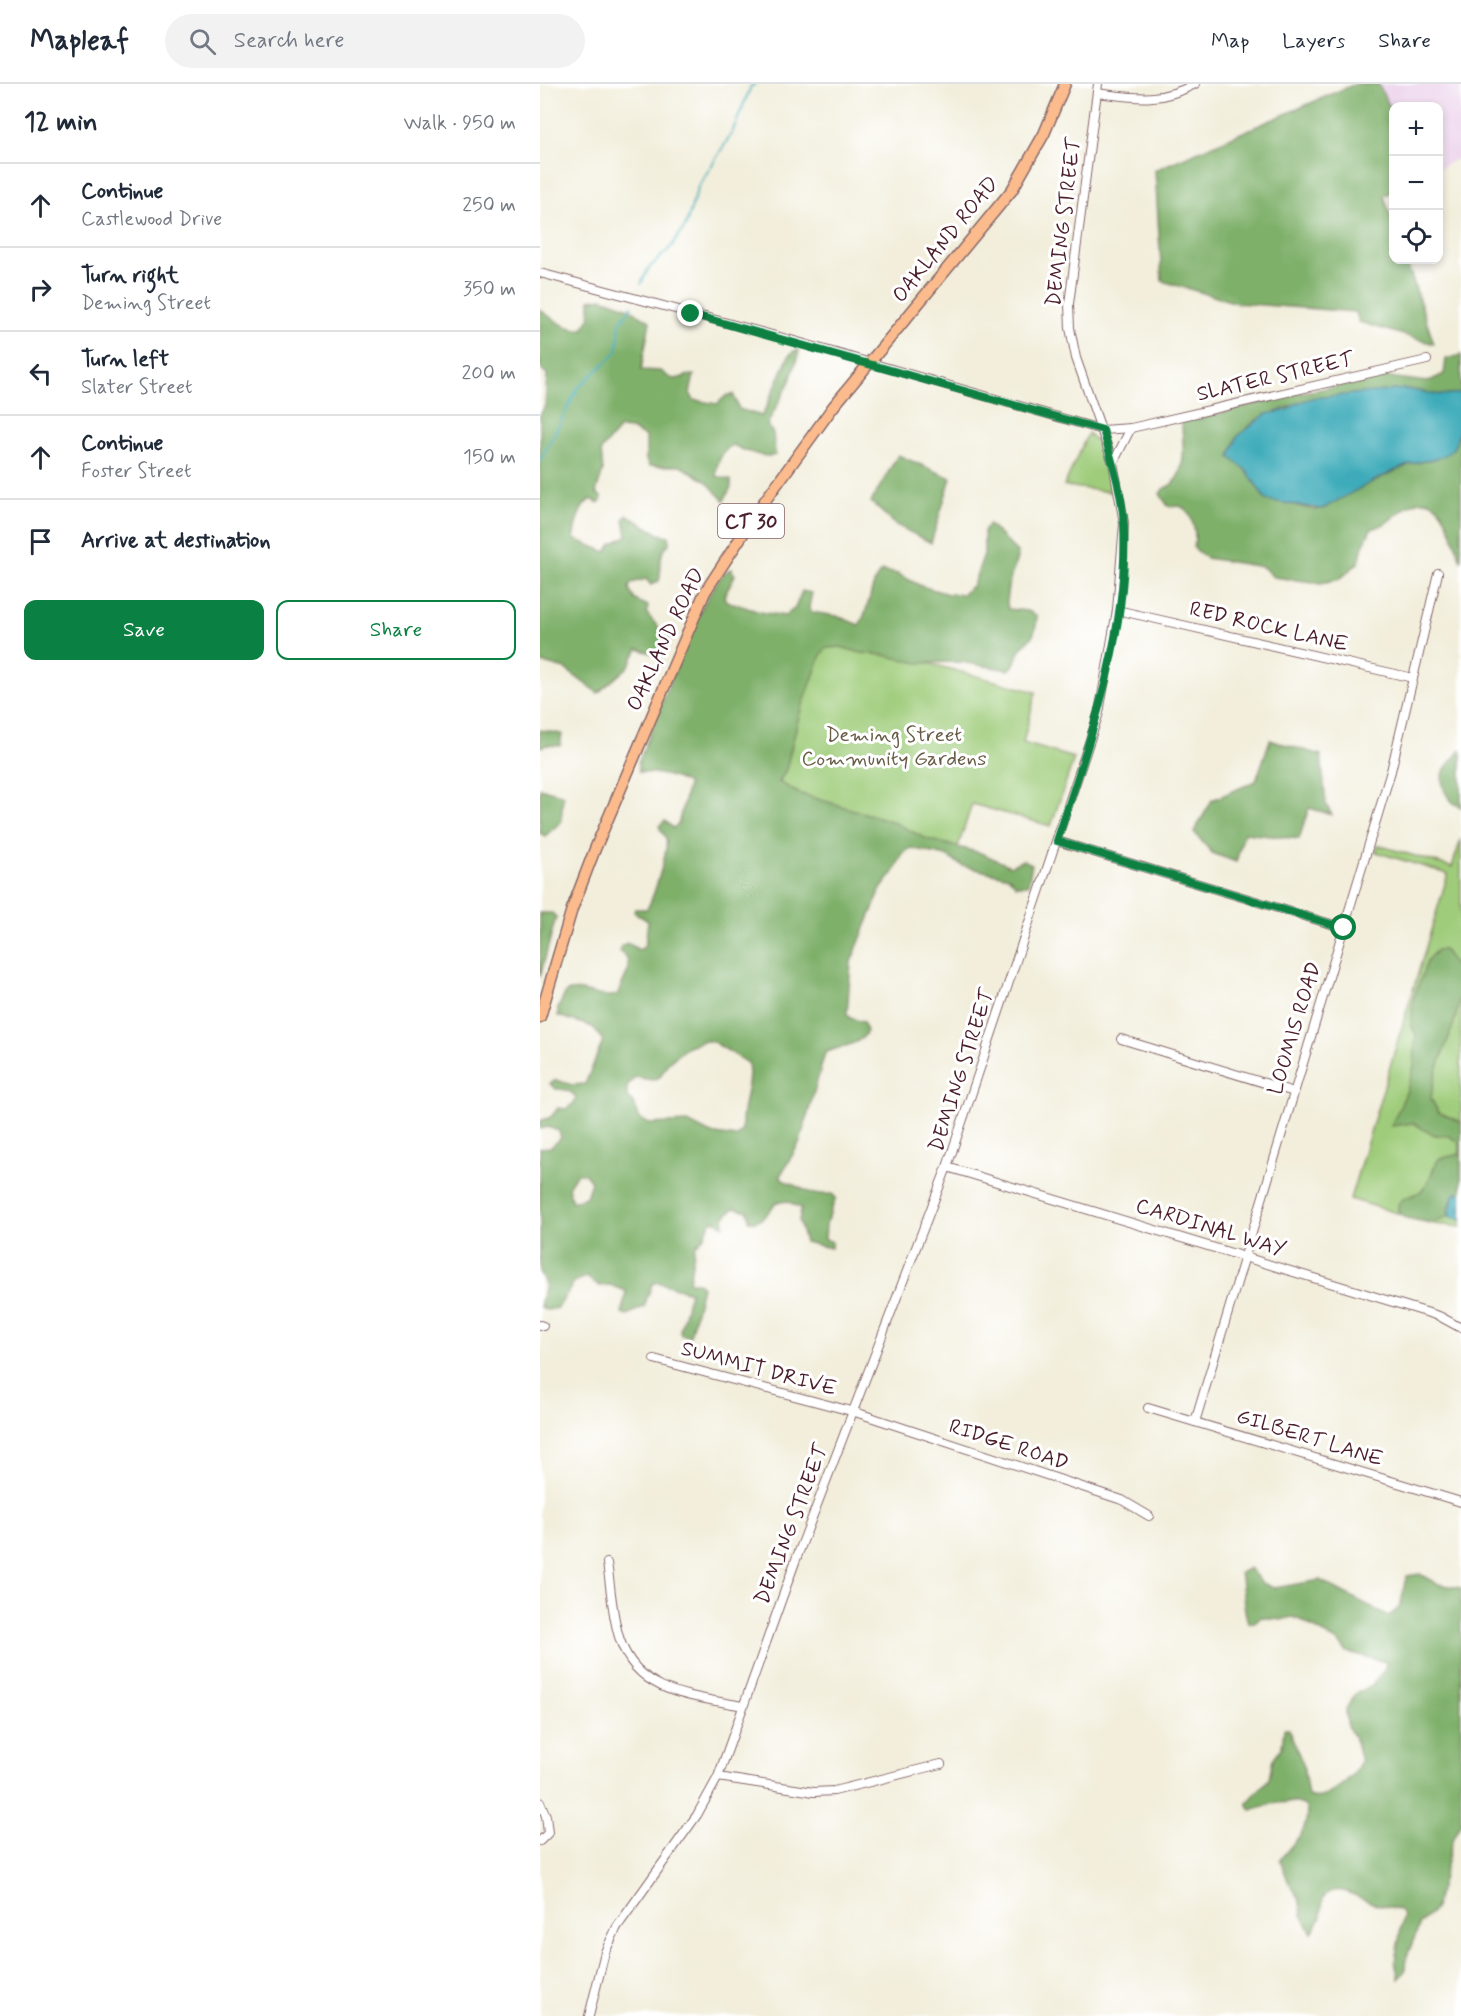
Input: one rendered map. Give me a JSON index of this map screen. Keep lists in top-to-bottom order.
{
  "streets": {
    "main road": ["OAKLAND ROAD", "CT 30"],
    "street": [
      "DEMING STREET",
      "SLATER STREET",
      "RED ROCK LANE",
      "LOOMIS ROAD",
      "CARDINAL WAY",
      "SUMMIT DRIVE",
      "GILBERT LANE",
      "RIDGE ROAD"
    ]
  },
  "crossings": [
    ["DEMING STREET", "SLATER STREET"],
    ["DEMING STREET", "RED ROCK LANE"],
    ["DEMING STREET", "CARDINAL WAY"],
    ["DEMING STREET", "SUMMIT DRIVE"],
    ["DEMING STREET", "RIDGE ROAD"],
    ["OAKLAND ROAD", "SLATER STREET"],
    ["RED ROCK LANE", "LOOMIS ROAD"],
    ["LOOMIS ROAD", "CARDINAL WAY"],
    ["LOOMIS ROAD", "GILBERT LANE"],
    ["SUMMIT DRIVE", "RIDGE ROAD"]
  ],
  "parks": ["Deming Street Community Gardens"],
  "page": {
    "header": "Mapleaf",
    "search": "Search here",
    "nav": ["Map", "Layers", "Share"],
    "heading": ["12 min", "Walk · 950 m"],
    "map_buttons": ["+", "−"],
    "list": [
      ["Continue", "Castlewood Drive", "250 m"],
      ["Turn right", "Deming Street", "350 m"],
      ["Turn left", "Slater Street", "200 m"],
      ["Continue", "Foster Street", "150 m"],
      "Arrive at destination"
    ],
    "buttons": ["Save", "Share"]
  }
}
